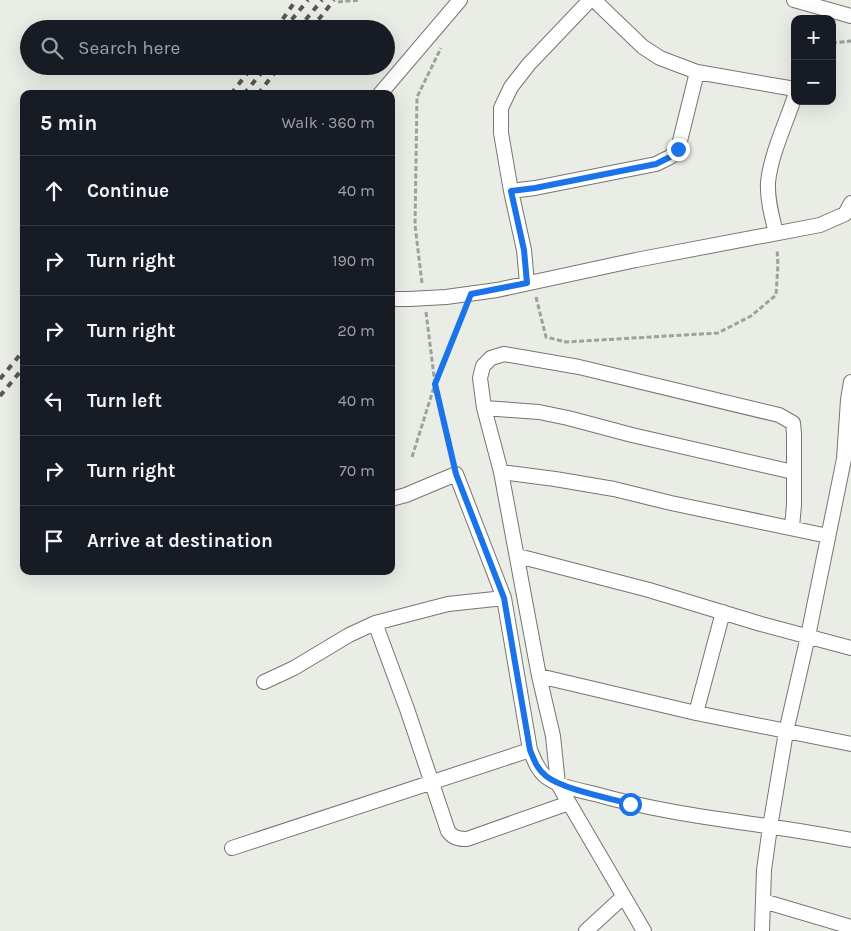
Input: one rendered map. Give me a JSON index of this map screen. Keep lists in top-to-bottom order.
{
  "page": {
    "map_buttons": ["+", "−"],
    "search": "Search here",
    "heading": ["5 min", "Walk · 360 m"],
    "list": [
      ["Continue", "40 m"],
      ["Turn right", "190 m"],
      ["Turn right", "20 m"],
      ["Turn left", "40 m"],
      ["Turn right", "70 m"],
      "Arrive at destination"
    ]
  }
}
